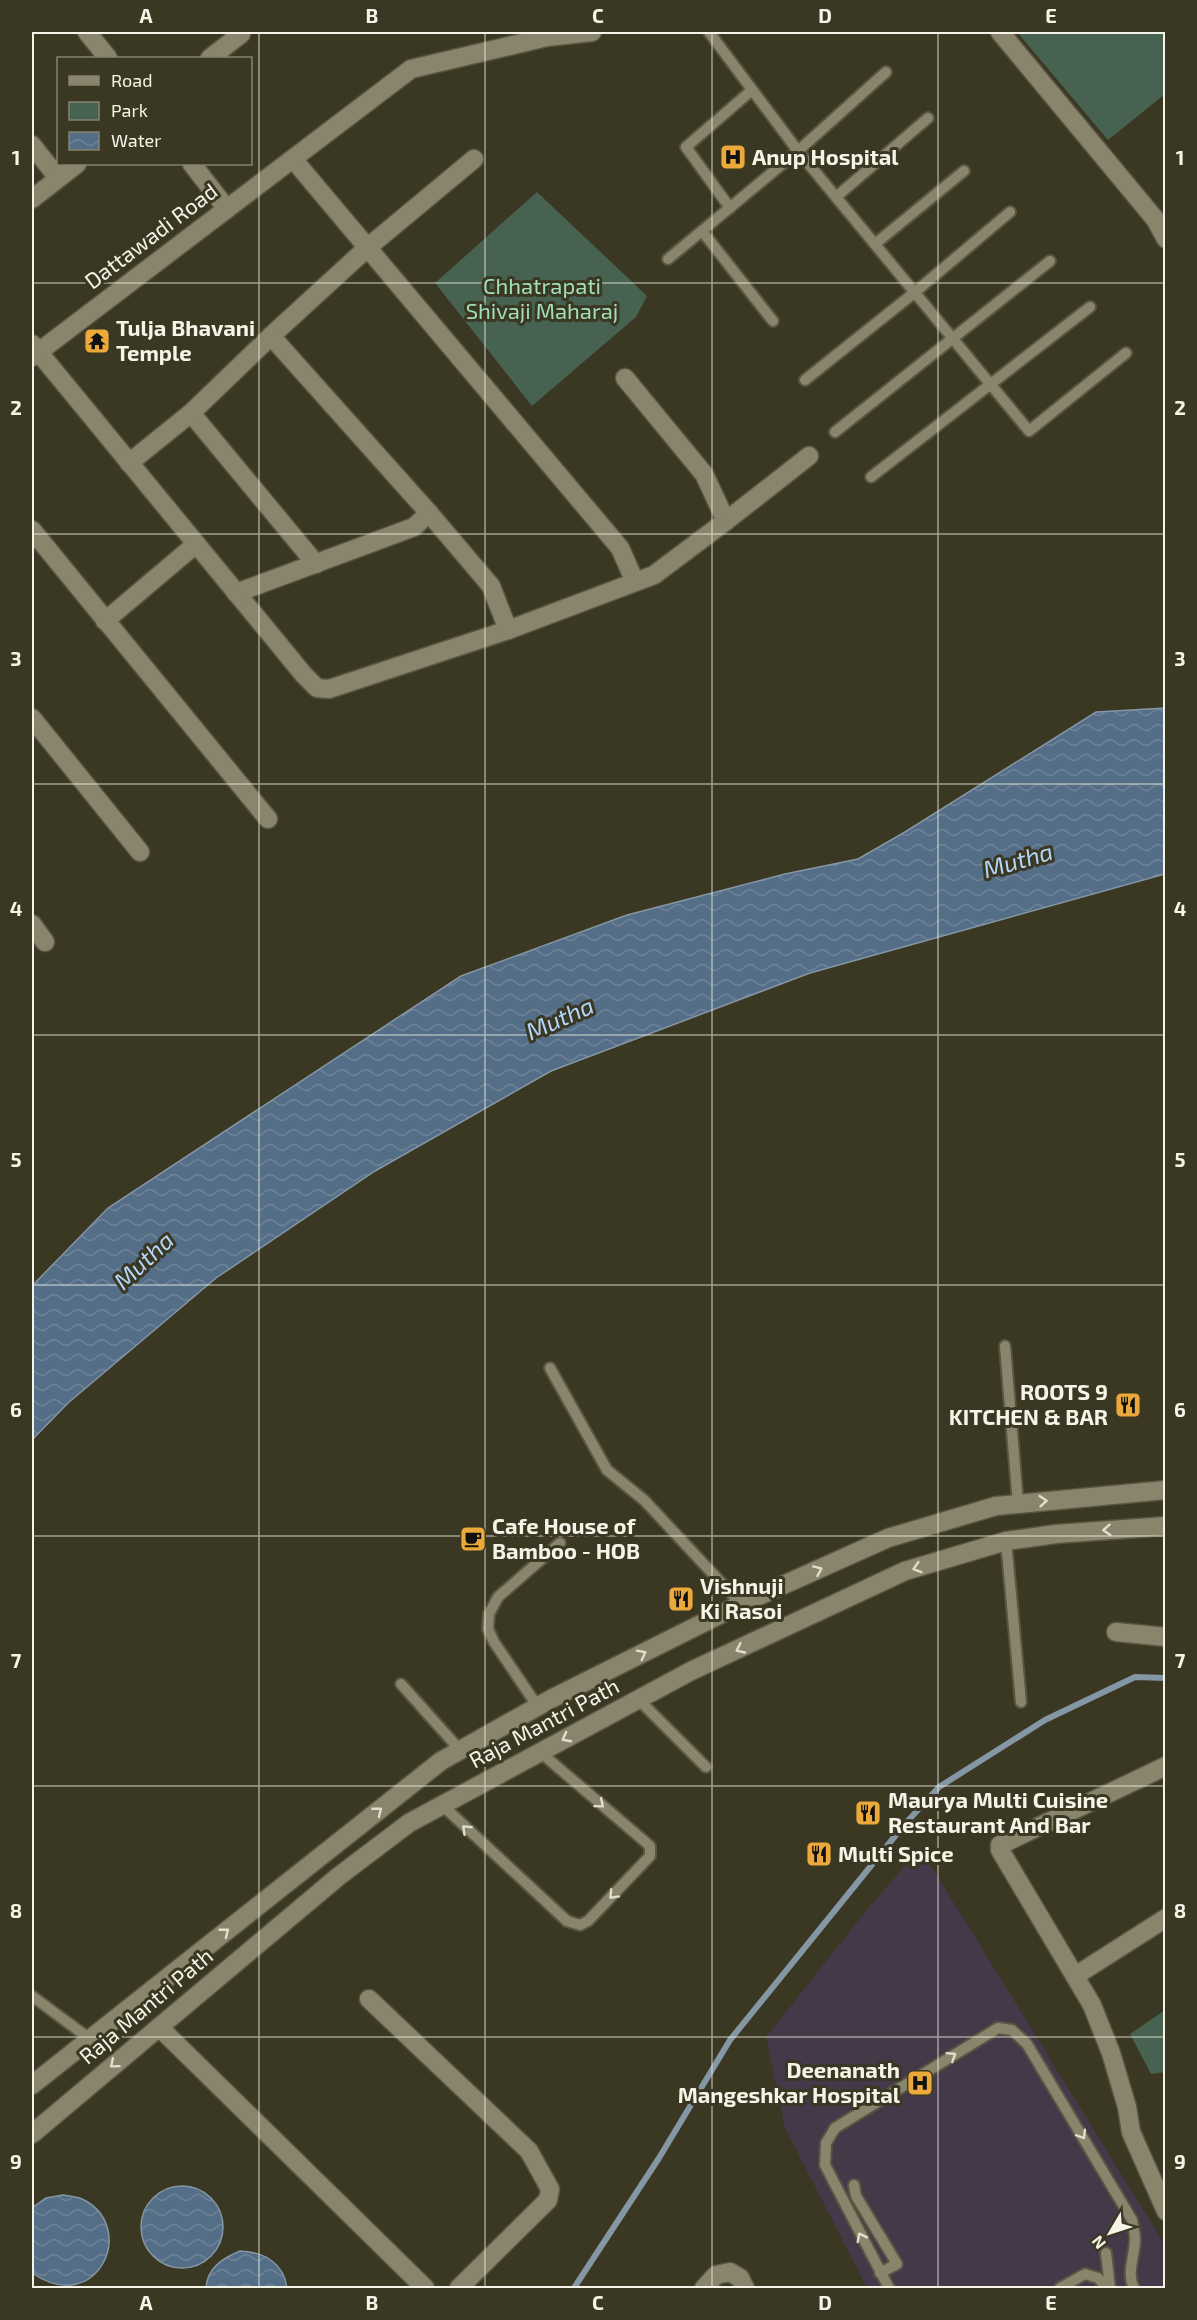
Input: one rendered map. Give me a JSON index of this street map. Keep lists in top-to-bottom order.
{
  "streets": {
    "street": ["Dattawadi Road", "Raja Mantri Path"]
  },
  "water": ["Mutha"],
  "parks": ["Chhatrapati Shivaji Maharaj"],
  "places": {
    "hospital": ["Anup Hospital", "Deenanath Mangeshkar Hospital"],
    "temple": ["Tulja Bhavani Temple"],
    "restaurant": [
      "ROOTS 9 KITCHEN & BAR",
      "Vishnuji Ki Rasoi",
      "Maurya Multi Cuisine Restaurant And Bar",
      "Multi Spice"
    ],
    "cafe": ["Cafe House of Bamboo - HOB"]
  },
  "legend": ["Road", "Park", "Water"],
  "north": "bottom left",
  "grid": {
    "columns": [
      "A",
      "B",
      "C",
      "D",
      "E"
    ],
    "rows": [
      "1",
      "2",
      "3",
      "4",
      "5",
      "6",
      "7",
      "8",
      "9"
    ]
  }
}
